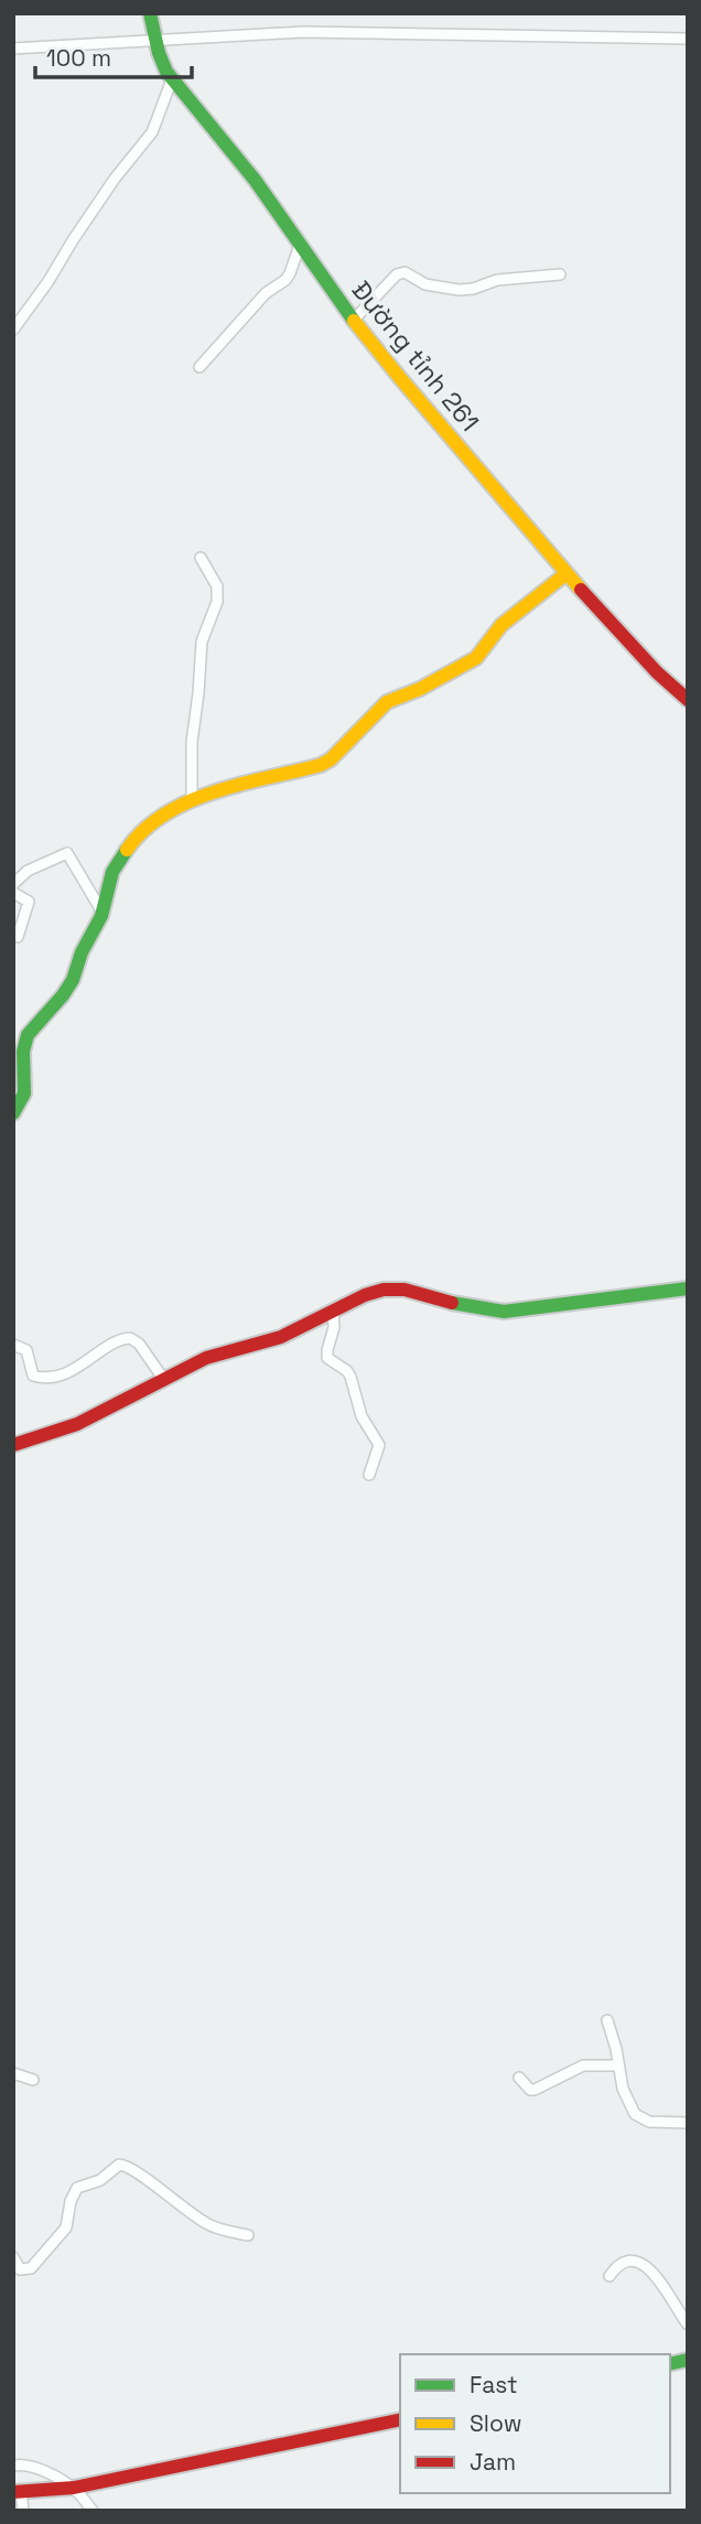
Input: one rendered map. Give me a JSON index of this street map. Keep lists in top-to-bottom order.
{
  "streets": {
    "street": ["Đường tỉnh 261"]
  },
  "legend": ["Fast", "Slow", "Jam"],
  "scale_bar": "100 m"
}
